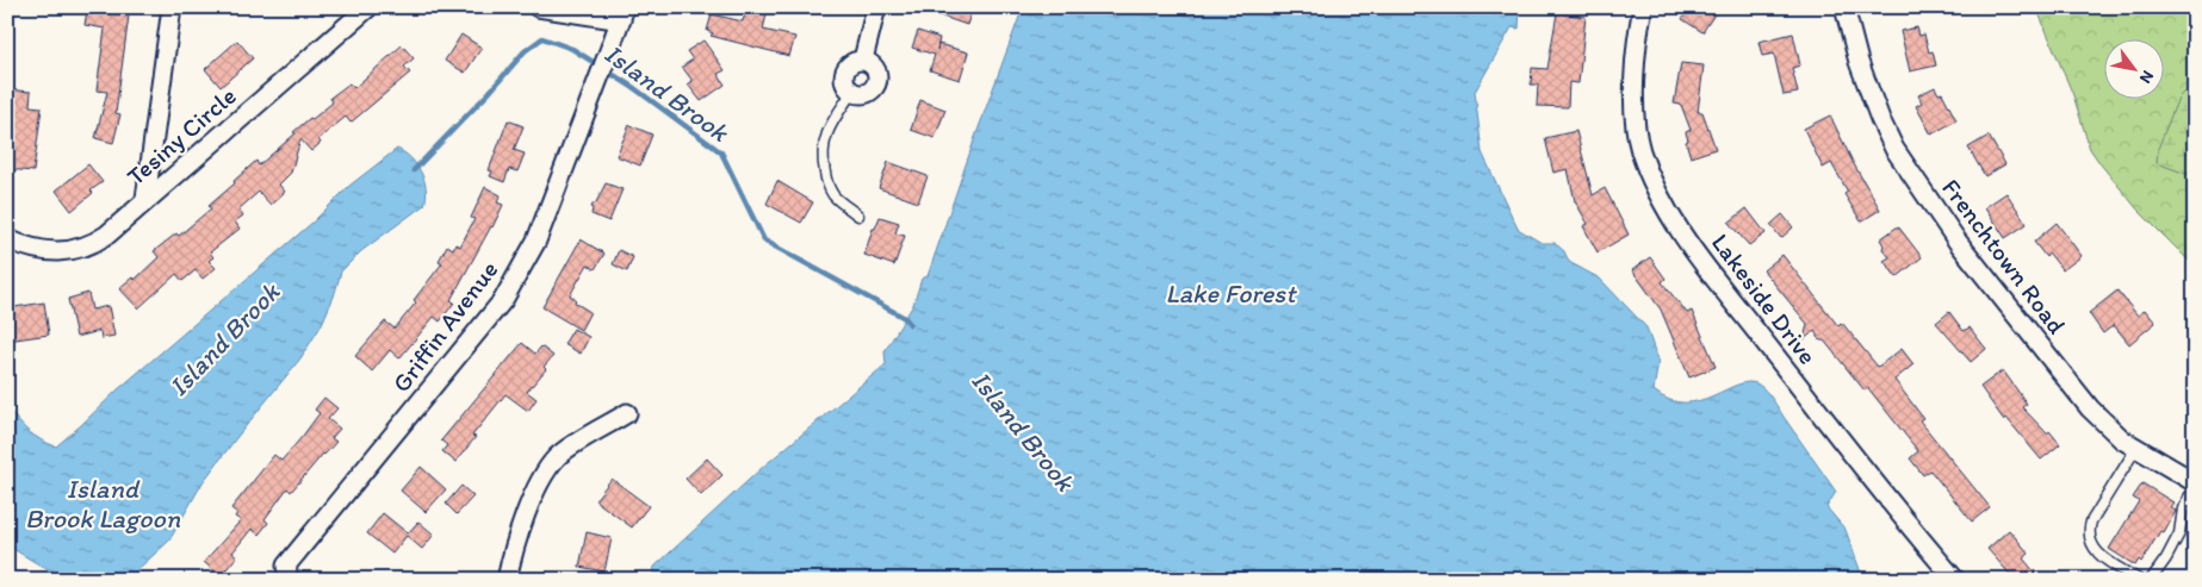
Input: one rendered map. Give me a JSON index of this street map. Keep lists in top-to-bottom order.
{
  "streets": {
    "street": [
      "Tesiny Circle",
      "Frenchtown Road",
      "Lakeside Drive",
      "Griffin Avenue"
    ]
  },
  "water": ["Island Brook", "Lake Forest", "Island Brook Lagoon"],
  "north": "bottom right"
}
